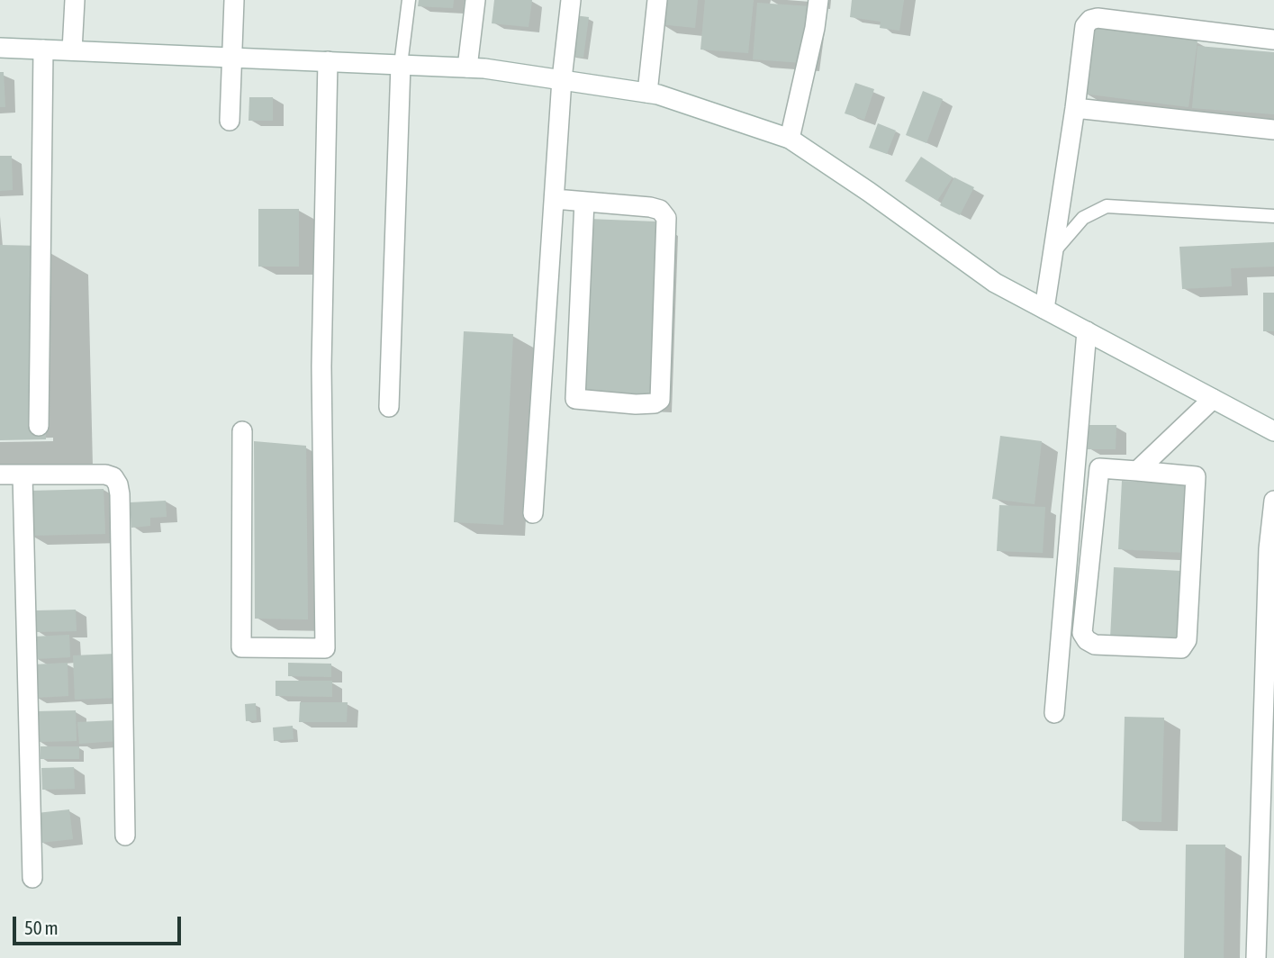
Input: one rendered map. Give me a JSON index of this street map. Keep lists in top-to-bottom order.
{
  "scale_bar": "50 m"
}
